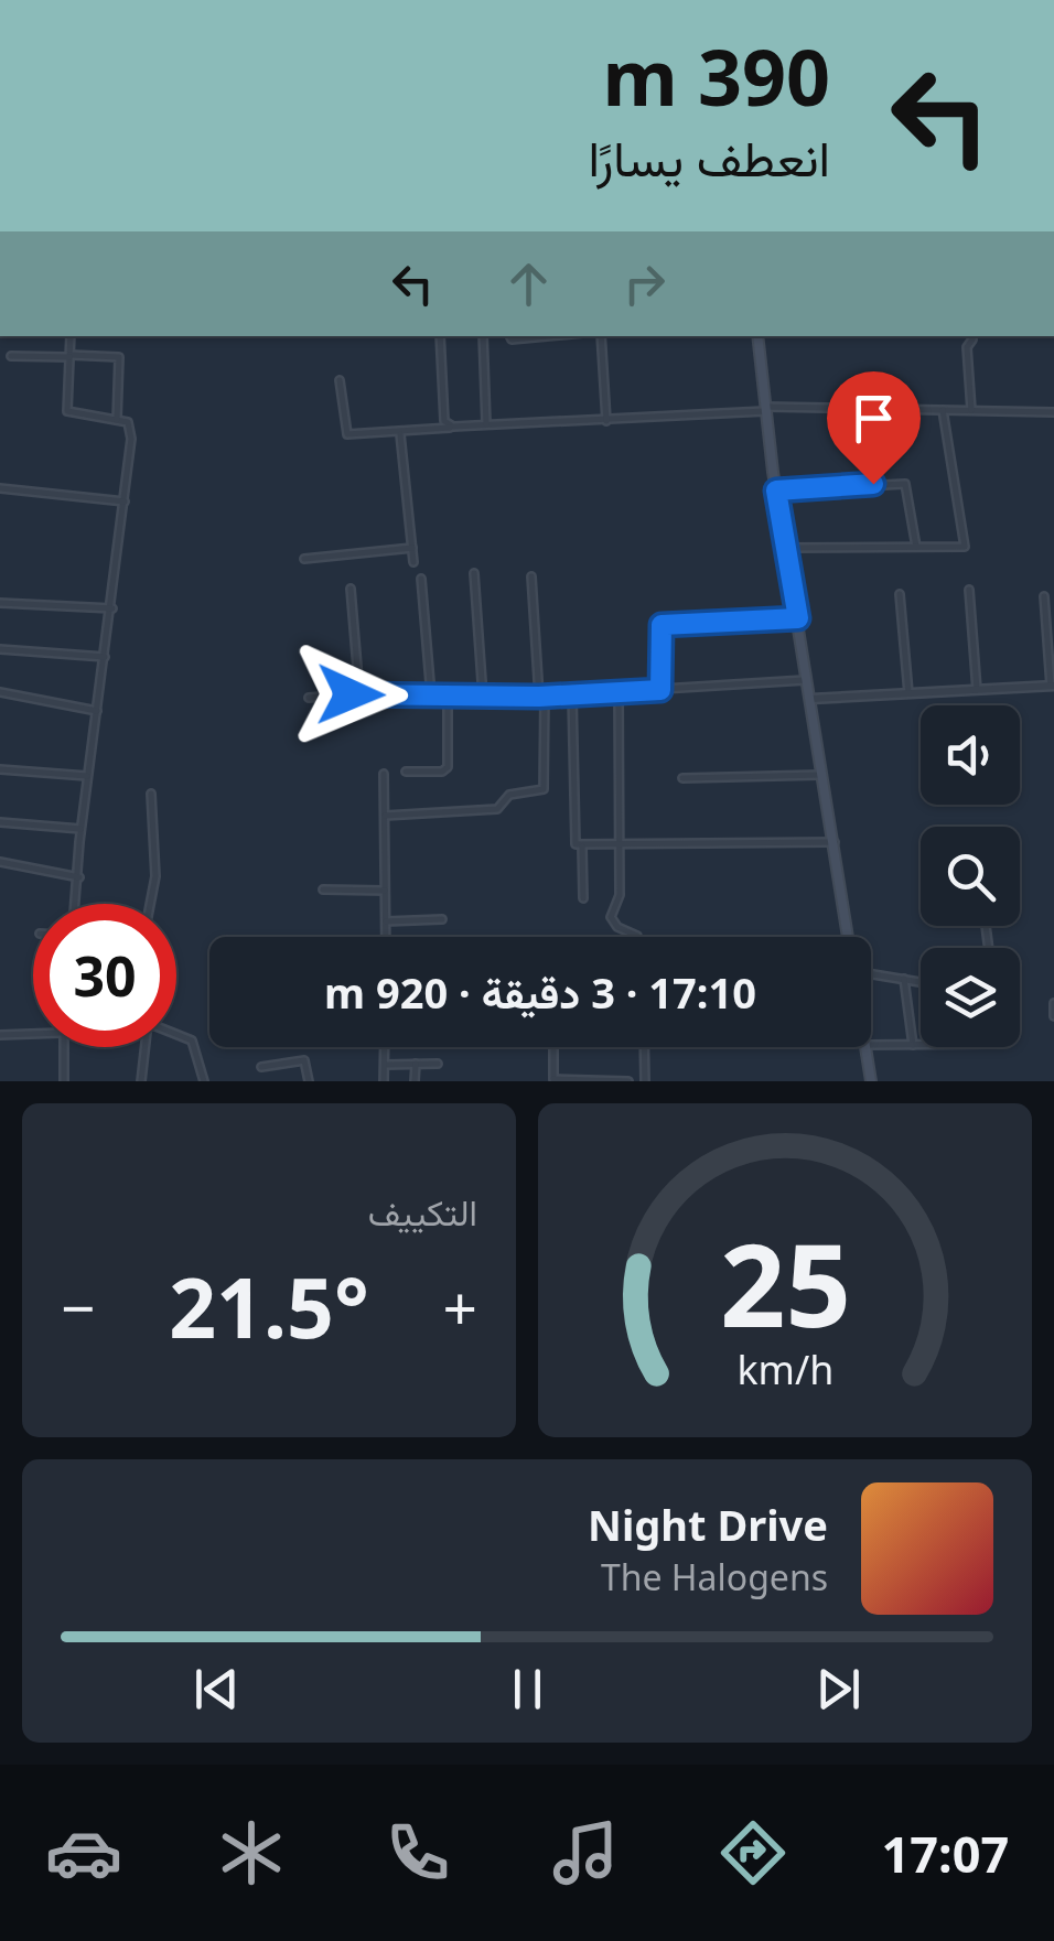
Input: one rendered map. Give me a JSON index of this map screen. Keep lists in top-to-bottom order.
{
  "page": {
    "turn": ["390 m", "انعطف يسارًا"],
    "limit": "30",
    "trip": "17:10 · 3 دقيقة · 920 m",
    "tile": "التكييف",
    "heat": ["−", "21.5°", "+"],
    "song": ["Night Drive", "The Halogens"],
    "tabs": "17:07",
    "gauge": ["25", "km/h"]
  }
}
